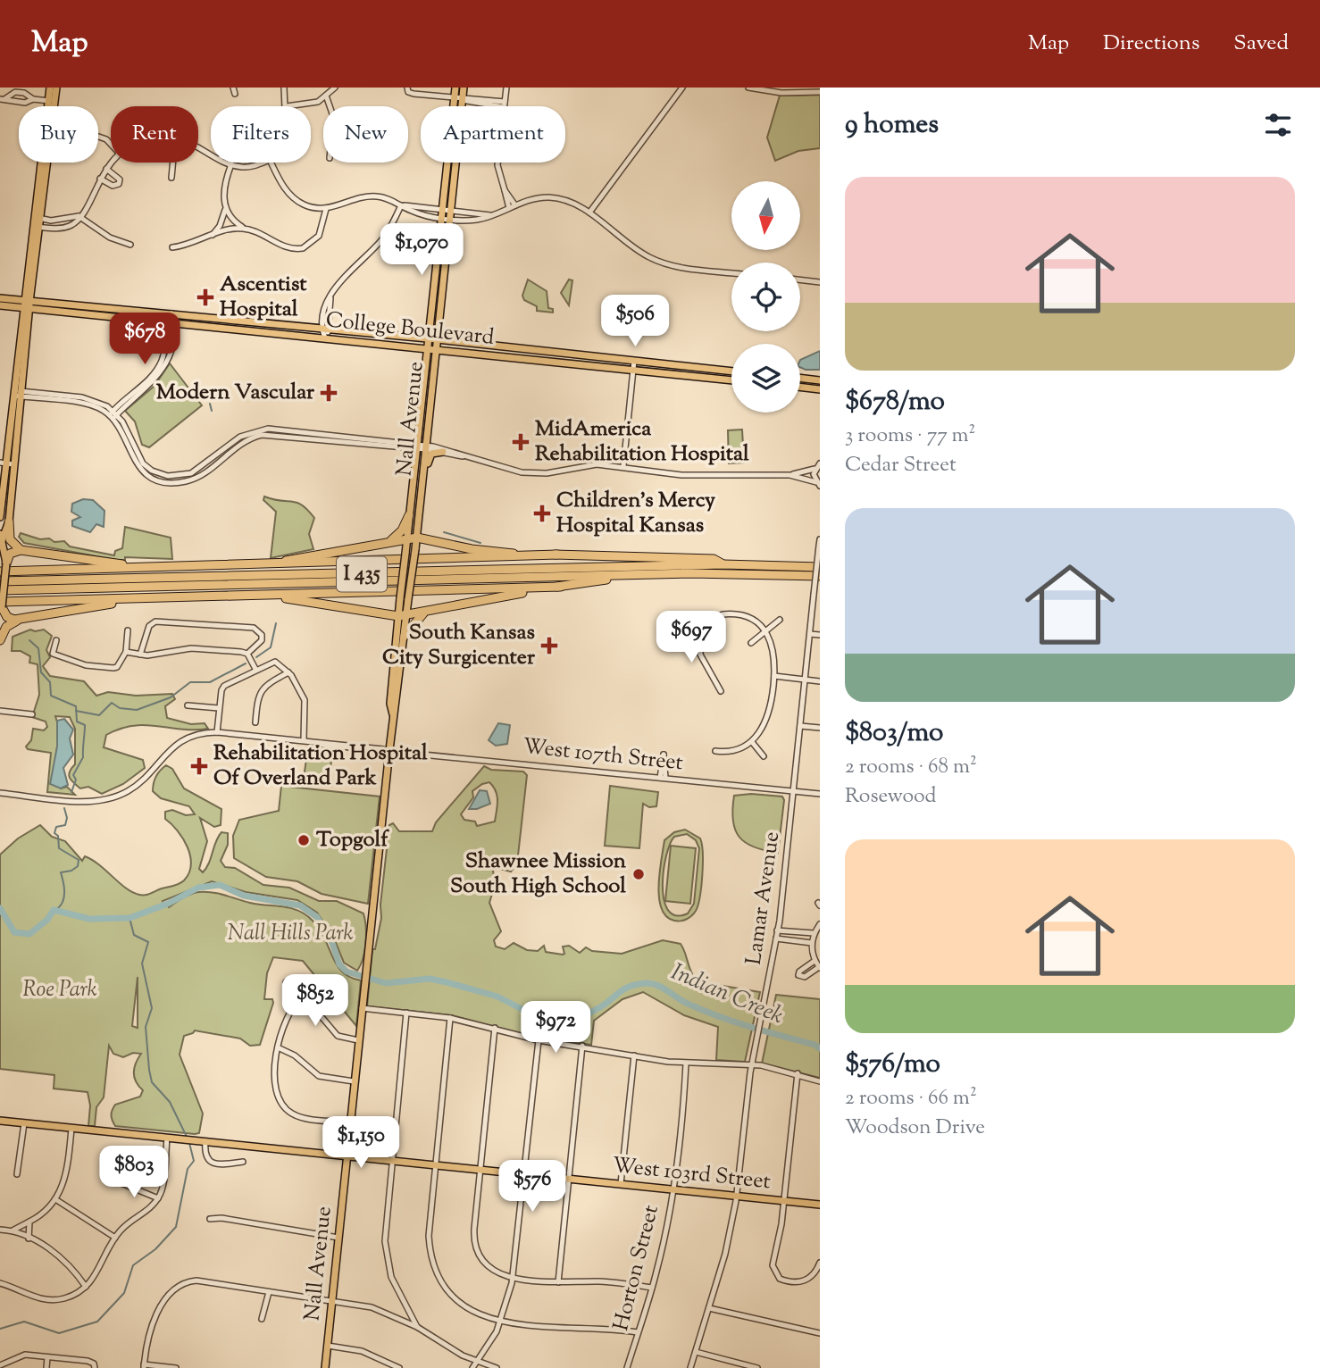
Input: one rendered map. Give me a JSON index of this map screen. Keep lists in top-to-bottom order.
{
  "streets": {
    "highway": ["I 435"],
    "main road": ["College Boulevard", "Nall Avenue", "West 103rd Street"],
    "street": ["West 107th Street", "Lamar Avenue", "Horton Street"]
  },
  "crossings": [
    ["College Boulevard", "Nall Avenue"],
    ["Nall Avenue", "West 107th Street"],
    ["Nall Avenue", "West 103rd Street"],
    ["West 107th Street", "Lamar Avenue"],
    ["Lamar Avenue", "West 103rd Street"],
    ["West 103rd Street", "Horton Street"]
  ],
  "water": ["Indian Creek"],
  "parks": ["Nall Hills Park", "Roe Park"],
  "places": {
    "health": [
      "Ascentist Hospital",
      "Modern Vascular",
      "MidAmerica Rehabilitation Hospital",
      "Children's Mercy Hospital Kansas",
      "South Kansas City Surgicenter",
      "Rehabilitation Hospital Of Overland Park"
    ],
    "other": ["Topgolf", "Shawnee Mission South High School"]
  },
  "north": "bottom",
  "page": {
    "header": "Map",
    "nav": ["Map", "Directions", "Saved"],
    "heading": "9 homes",
    "chip": [
      "Buy",
      "Rent",
      "Filters",
      "New",
      "Apartment"
    ],
    "list": [
      {
        "name": "$678/mo",
        "note": "3 rooms · 77 m² · Cedar Street"
      },
      {
        "name": "$803/mo",
        "note": "2 rooms · 68 m² · Rosewood"
      },
      {
        "name": "$576/mo",
        "note": "2 rooms · 66 m² · Woodson Drive"
      }
    ],
    "price": [
      "$1,070",
      "$506",
      "$678",
      "$697",
      "$852",
      "$972",
      "$1,150",
      "$803",
      "$576"
    ]
  }
}
